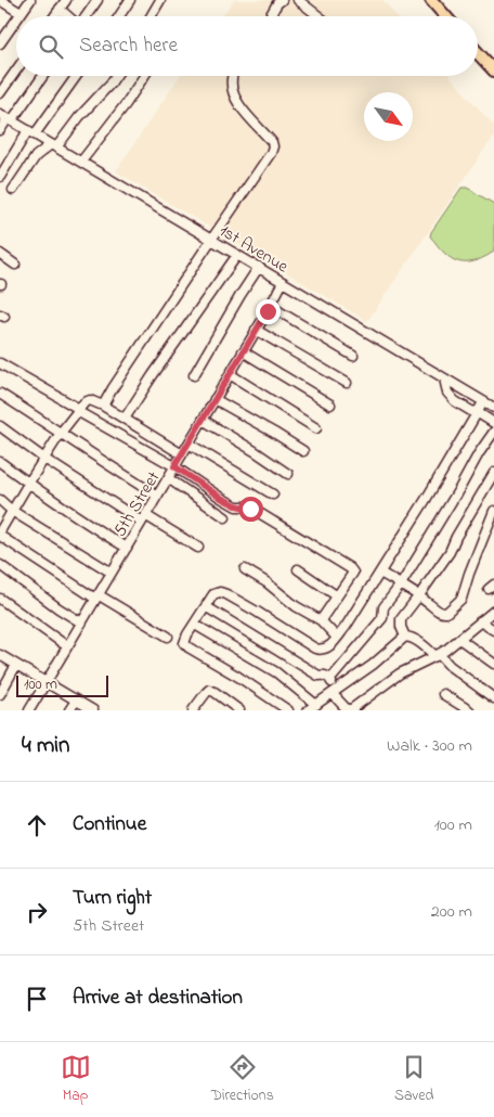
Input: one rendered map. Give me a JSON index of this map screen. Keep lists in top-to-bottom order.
{
  "streets": {
    "street": ["1st Avenue", "5th Street"]
  },
  "crossings": [
    ["1st Avenue", "5th Street"]
  ],
  "scale_bar": "100 m",
  "north": "bottom right",
  "page": {
    "search": "Search here",
    "scale": "100 m",
    "heading": ["4 min", "Walk · 300 m"],
    "list": [
      ["Continue", "100 m"],
      ["Turn right", "5th Street", "200 m"],
      "Arrive at destination"
    ],
    "nav": ["Map", "Directions", "Saved"]
  }
}
